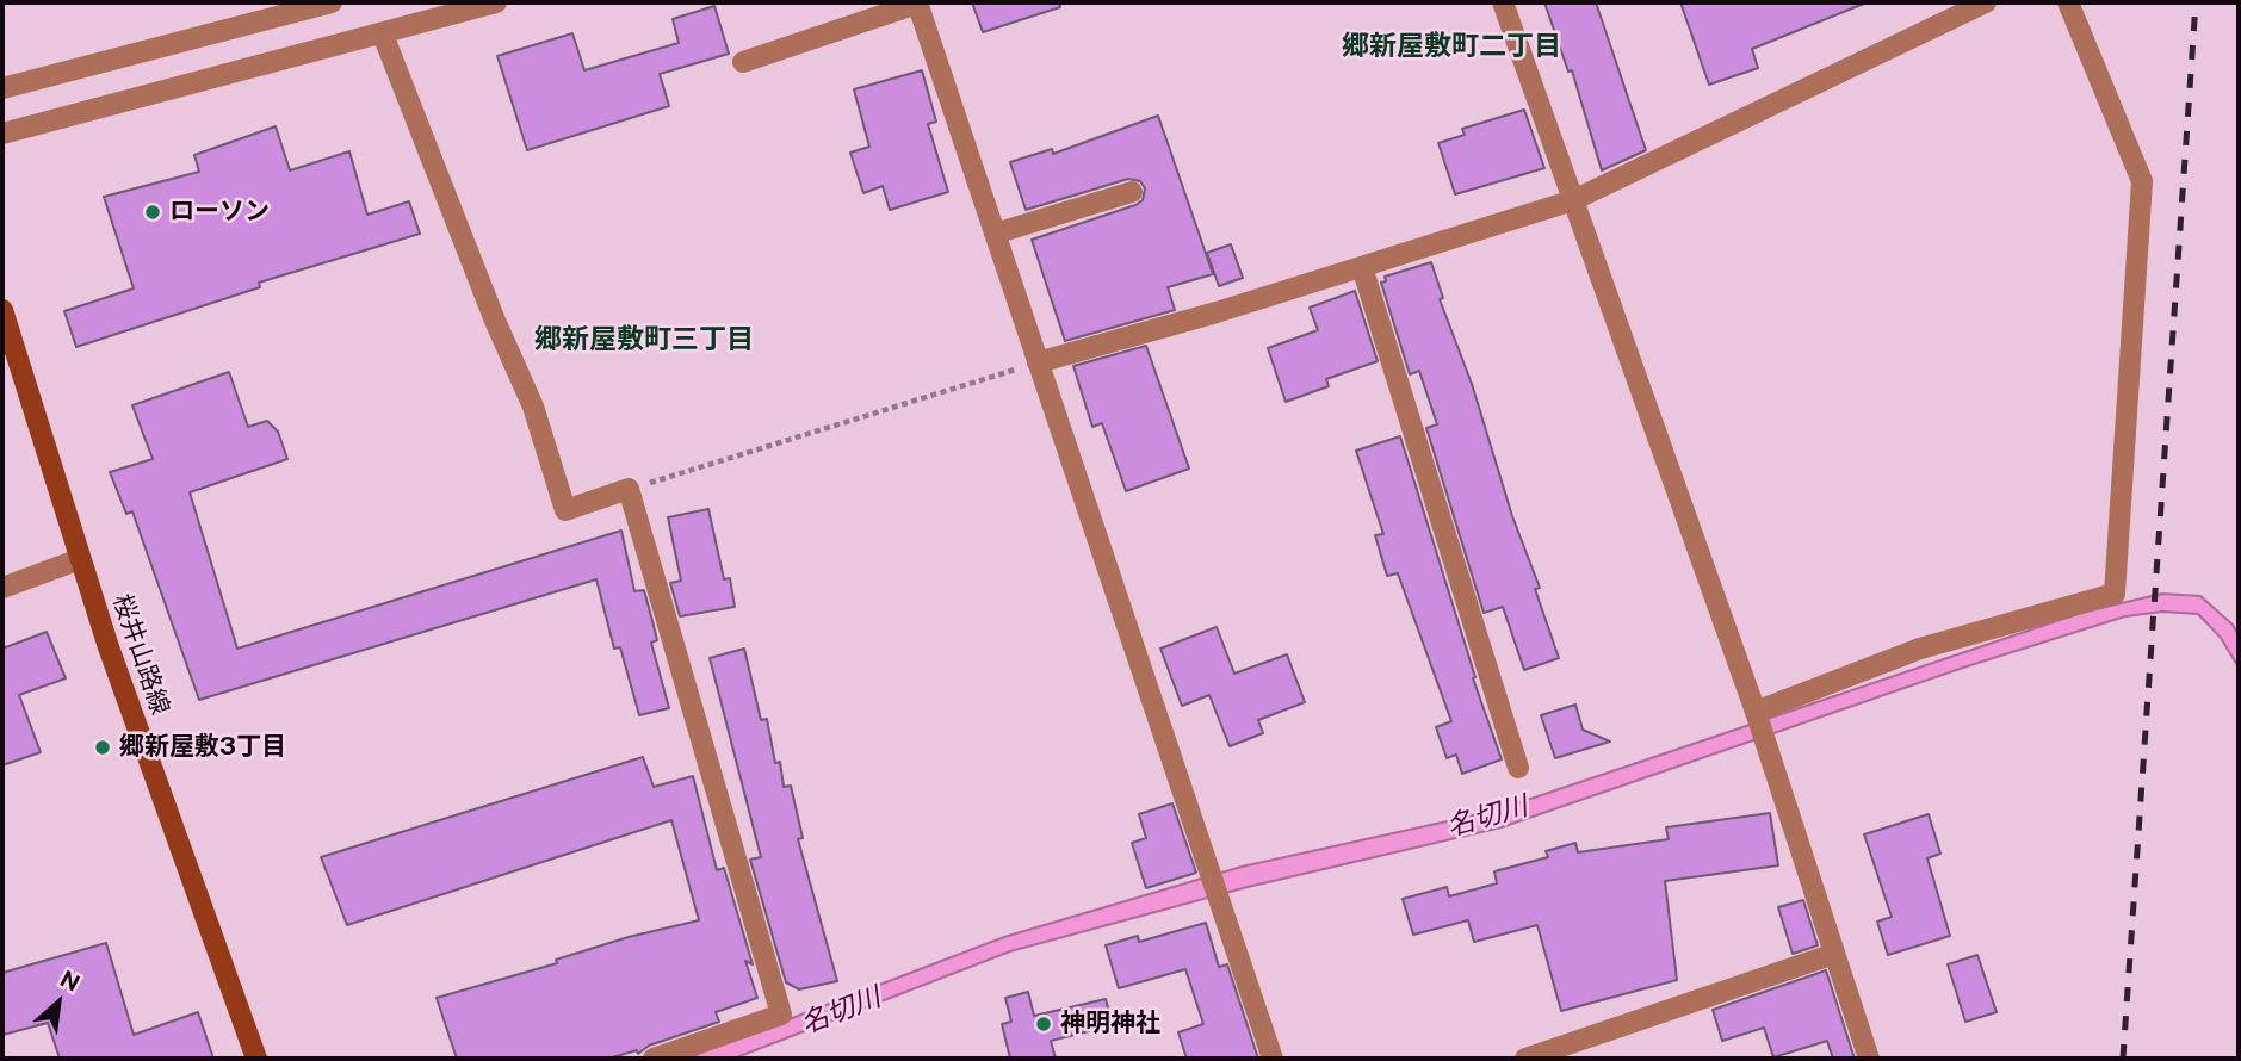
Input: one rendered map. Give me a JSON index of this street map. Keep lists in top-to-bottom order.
{
  "streets": {
    "main road": ["桜井山路線"]
  },
  "districts": ["郷新屋敷町二丁目", "郷新屋敷町三丁目"],
  "water": ["名切川"],
  "places": ["ローソン", "郷新屋敷3丁目", "神明神社"],
  "north": "top right"
}
